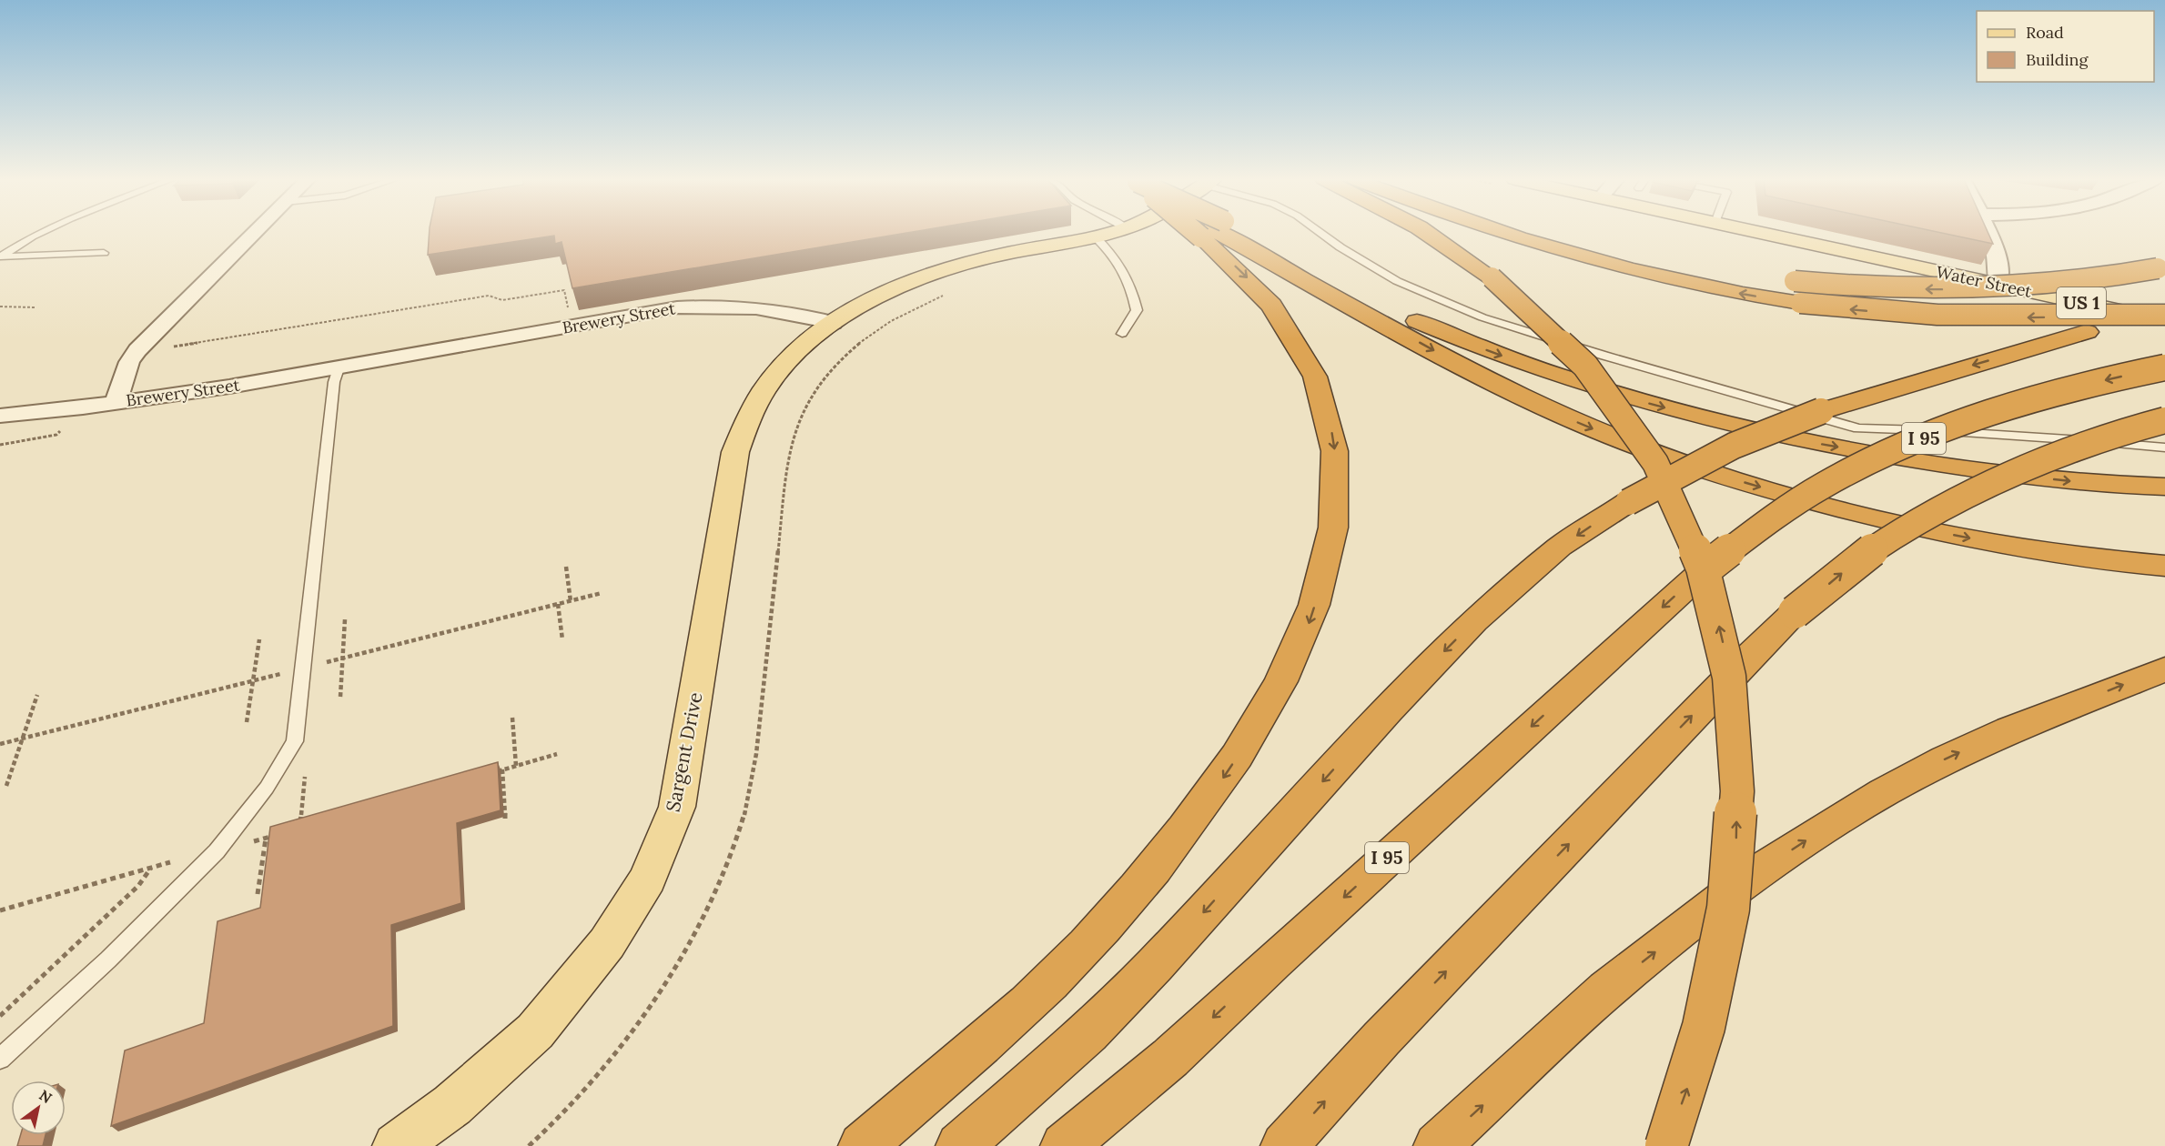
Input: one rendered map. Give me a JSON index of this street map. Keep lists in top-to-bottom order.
{
  "streets": {
    "highway": ["I 95"],
    "main road": ["Water Street", "US 1", "Sargent Drive"],
    "street": ["Brewery Street"]
  },
  "crossings": [
    ["Brewery Street", "Sargent Drive"]
  ],
  "legend": ["Road", "Building"],
  "north": "top right"
}
